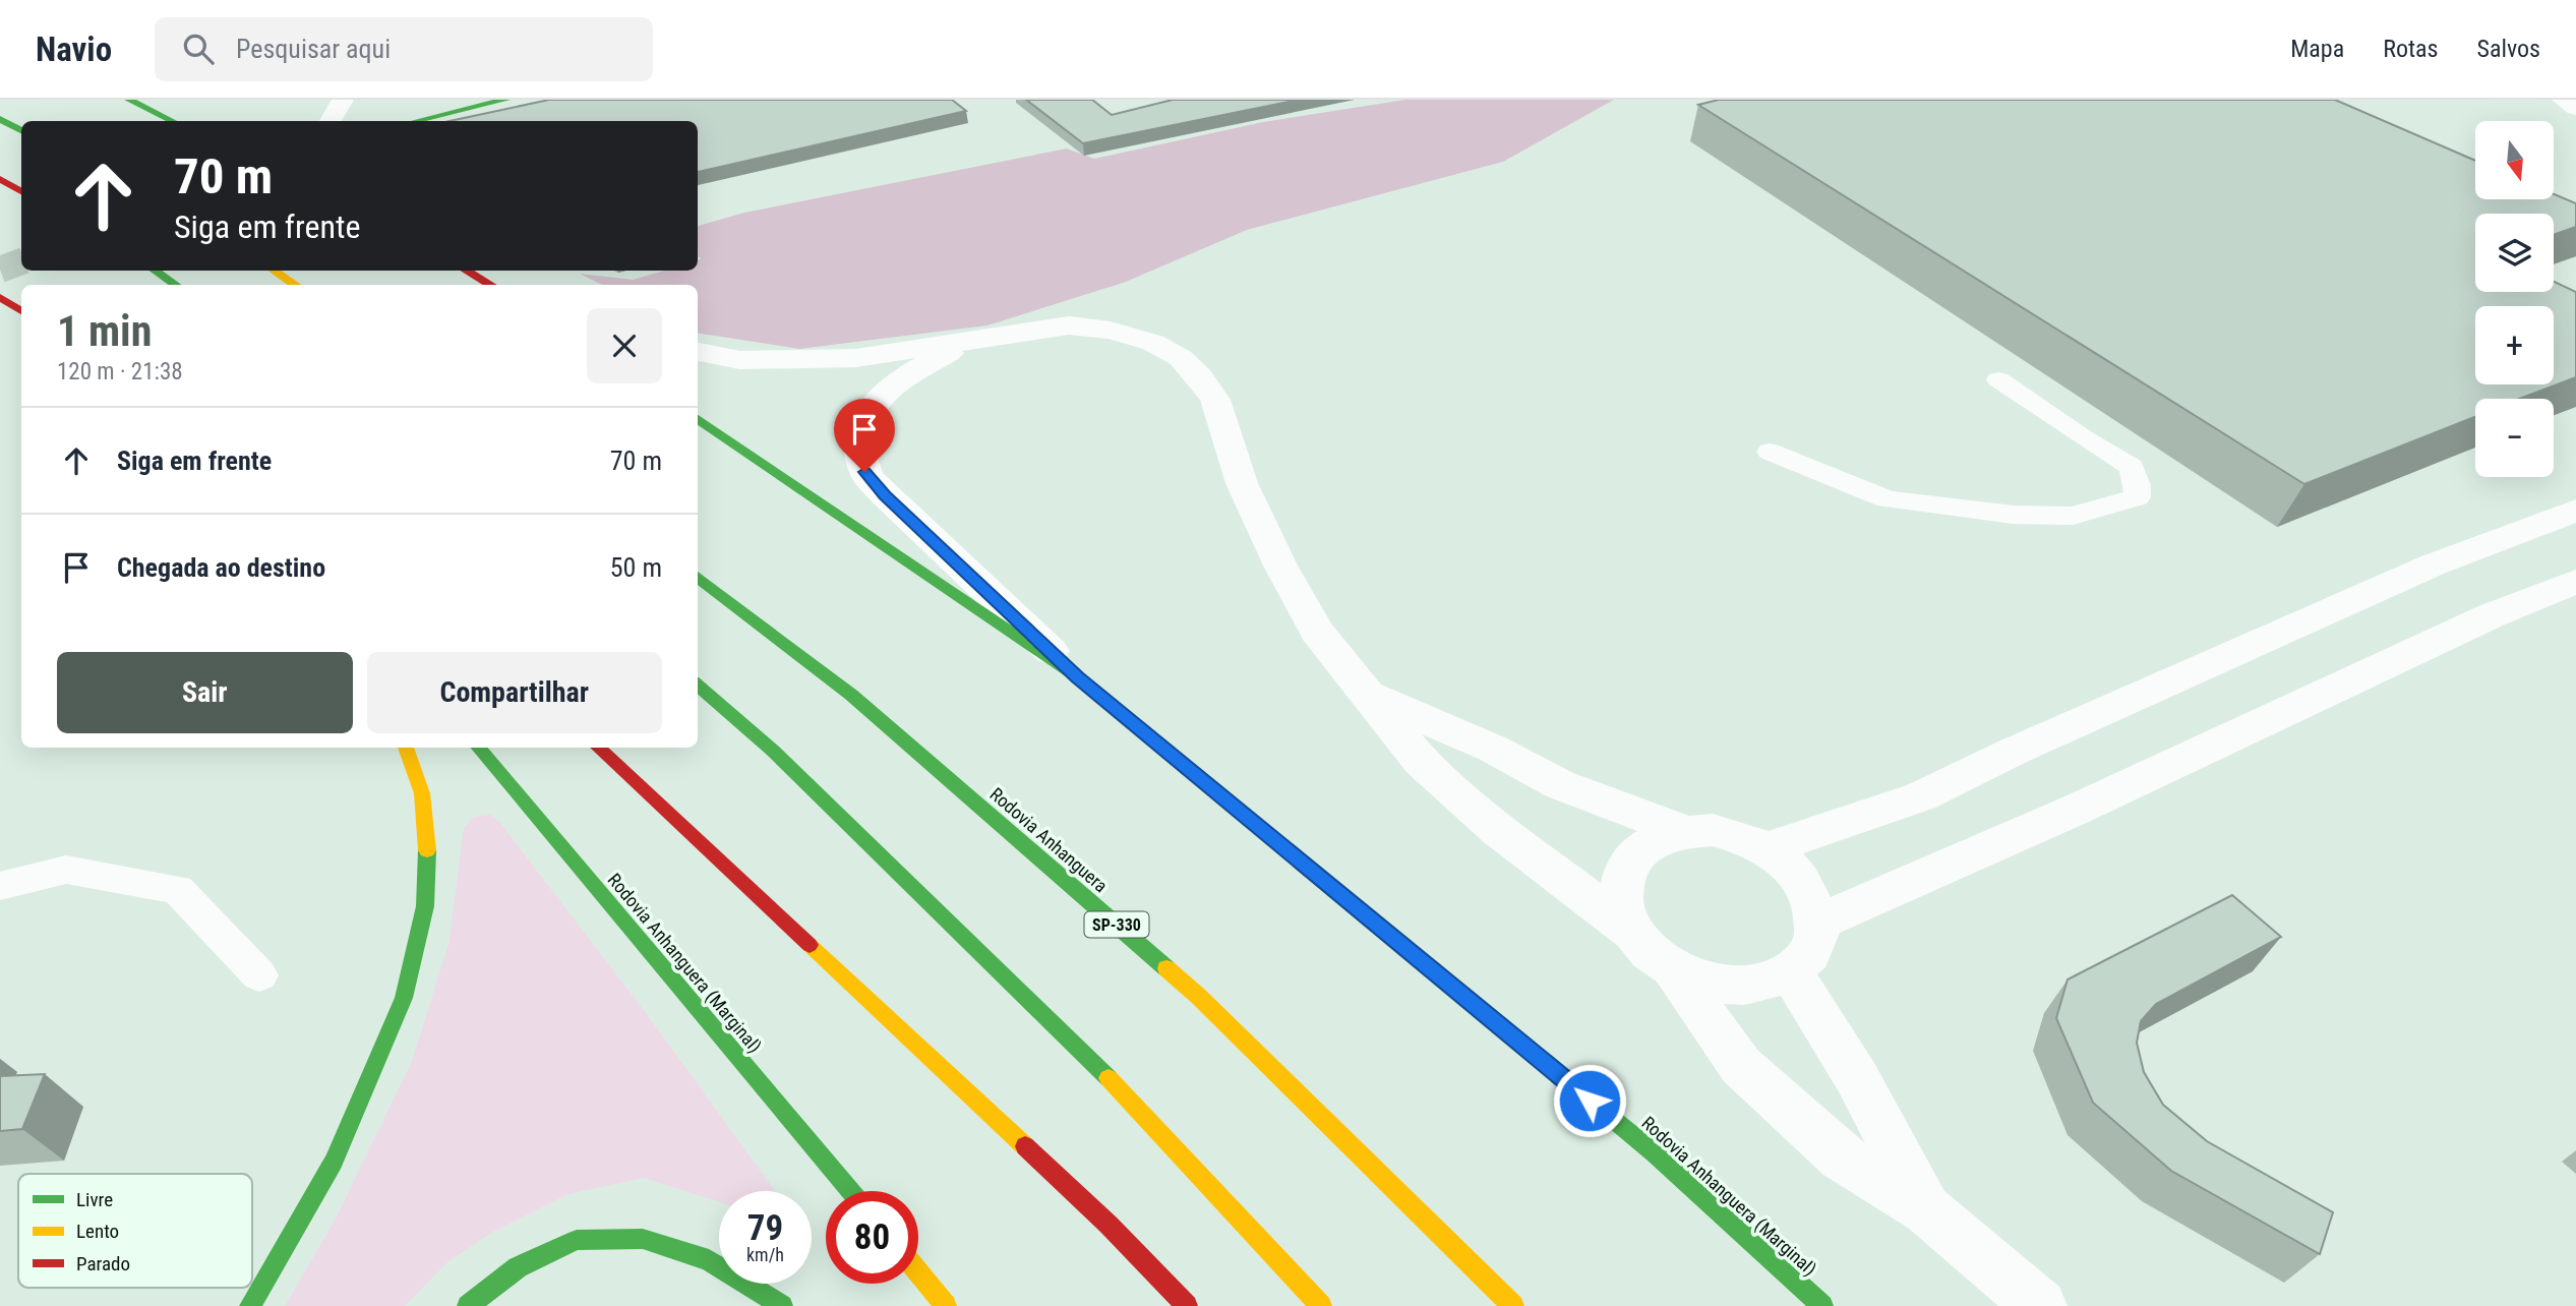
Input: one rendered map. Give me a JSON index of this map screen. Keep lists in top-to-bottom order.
{
  "streets": {
    "main road": ["Rodovia Anhanguera", "SP-330", "Rodovia Anhanguera (Marginal)"]
  },
  "legend": ["Livre", "Lento", "Parado"],
  "north": "bottom",
  "page": {
    "header": "Navio",
    "search": "Pesquisar aqui",
    "nav": ["Mapa", "Rotas", "Salvos"],
    "map_buttons": ["+", "−"],
    "turn": ["70 m", "Siga em frente"],
    "heading": ["1 min", "120 m · 21:38"],
    "list": [
      {
        "name": "Siga em frente",
        "value": "70 m"
      },
      {
        "name": "Chegada ao destino",
        "value": "50 m"
      }
    ],
    "buttons": ["Sair", "Compartilhar"],
    "speed": "79 km/h",
    "limit": "80"
  }
}
